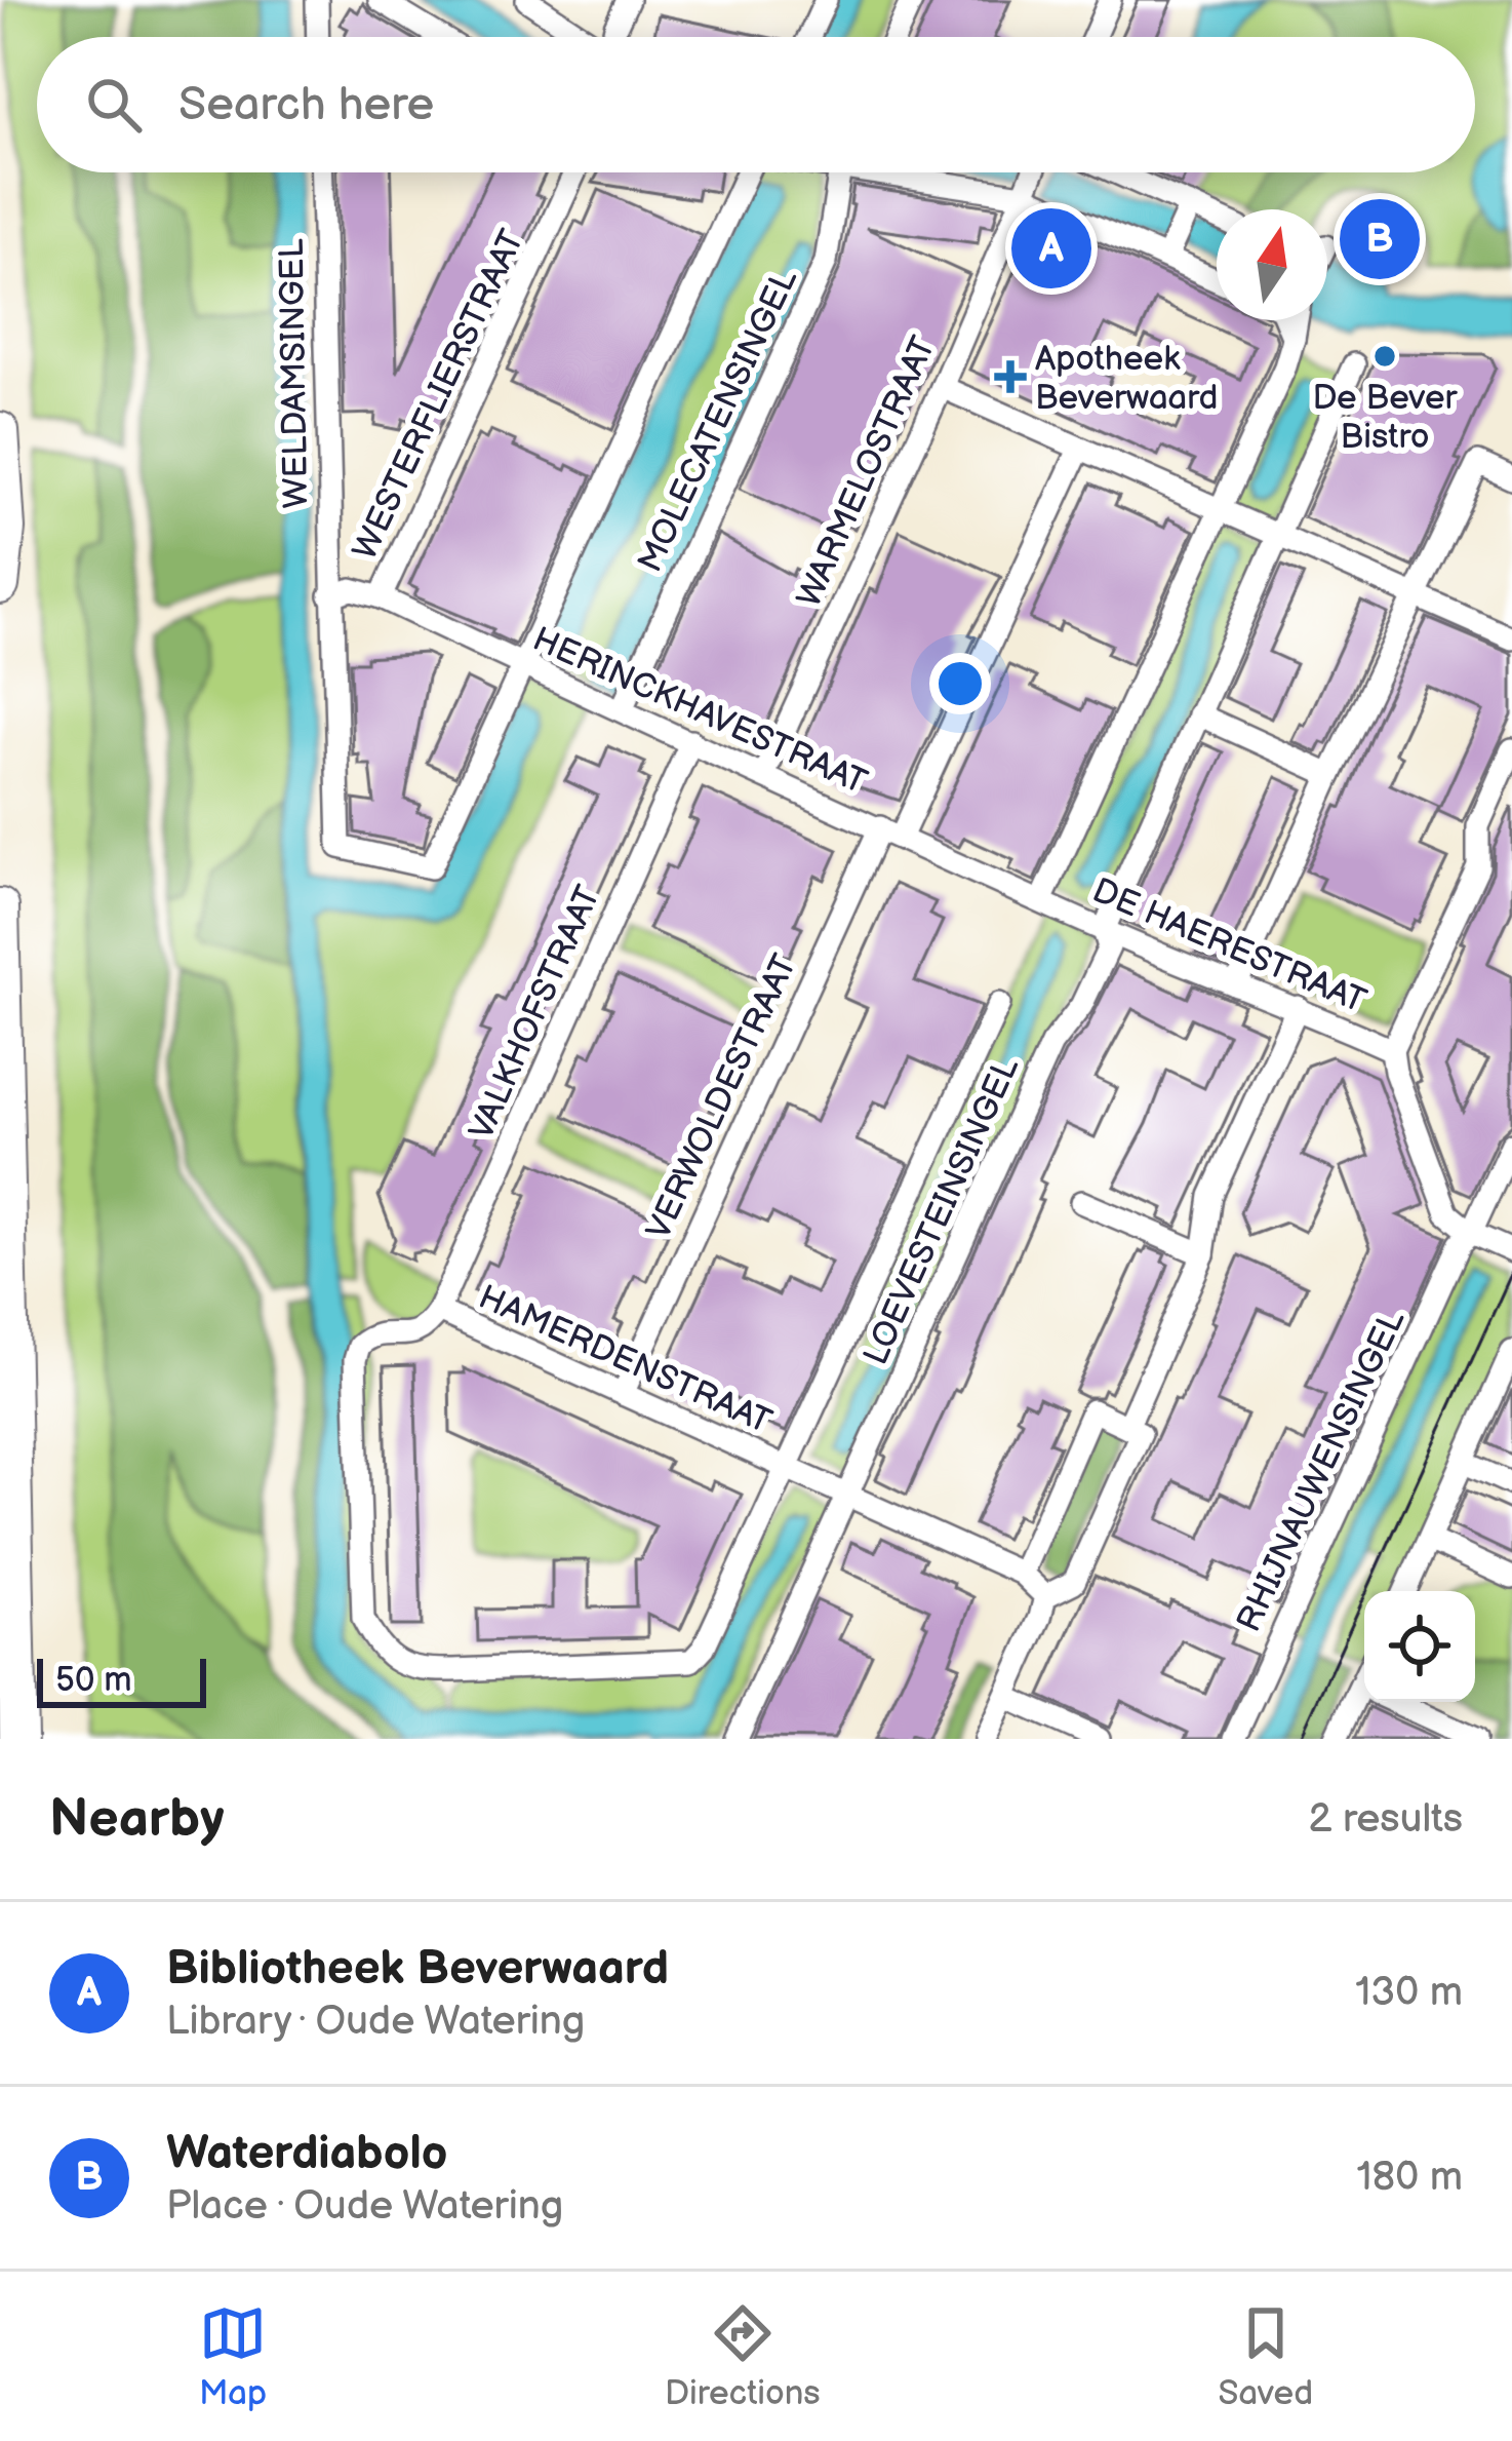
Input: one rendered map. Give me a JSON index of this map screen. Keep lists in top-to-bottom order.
{
  "streets": {
    "street": [
      "WELDAMSINGEL",
      "WESTERFLIERSTRAAT",
      "MOLECATENSINGEL",
      "WARMELOSTRAAT",
      "HERINCKHAVESTRAAT",
      "DE HAERESTRAAT",
      "VALKHOFSTRAAT",
      "VERWOLDESTRAAT",
      "LOEVESTEINSINGEL",
      "HAMERDENSTRAAT",
      "RHIJNAUWENSINGEL"
    ]
  },
  "crossings": [
    ["WELDAMSINGEL", "HERINCKHAVESTRAAT"],
    ["WESTERFLIERSTRAAT", "HERINCKHAVESTRAAT"],
    ["MOLECATENSINGEL", "HERINCKHAVESTRAAT"],
    ["WARMELOSTRAAT", "HERINCKHAVESTRAAT"],
    ["HERINCKHAVESTRAAT", "DE HAERESTRAAT"],
    ["HERINCKHAVESTRAAT", "VALKHOFSTRAAT"],
    ["HERINCKHAVESTRAAT", "VERWOLDESTRAAT"],
    ["DE HAERESTRAAT", "LOEVESTEINSINGEL"],
    ["VALKHOFSTRAAT", "LOEVESTEINSINGEL"],
    ["VALKHOFSTRAAT", "HAMERDENSTRAAT"],
    ["VERWOLDESTRAAT", "HAMERDENSTRAAT"],
    ["LOEVESTEINSINGEL", "HAMERDENSTRAAT"]
  ],
  "places": {
    "other": ["De Bever Bistro"],
    "health": ["Apotheek Beverwaard"]
  },
  "scale_bar": "50 m",
  "north": "top",
  "page": {
    "search": "Search here",
    "pins": ["B", "A"],
    "scale": "50 m",
    "heading": ["Nearby", "2 results"],
    "list": [
      {
        "mark": "A",
        "name": "Bibliotheek Beverwaard",
        "note": "Library · Oude Watering",
        "value": "130 m"
      },
      {
        "mark": "B",
        "name": "Waterdiabolo",
        "note": "Place · Oude Watering",
        "value": "180 m"
      }
    ],
    "nav": ["Map", "Directions", "Saved"]
  }
}
